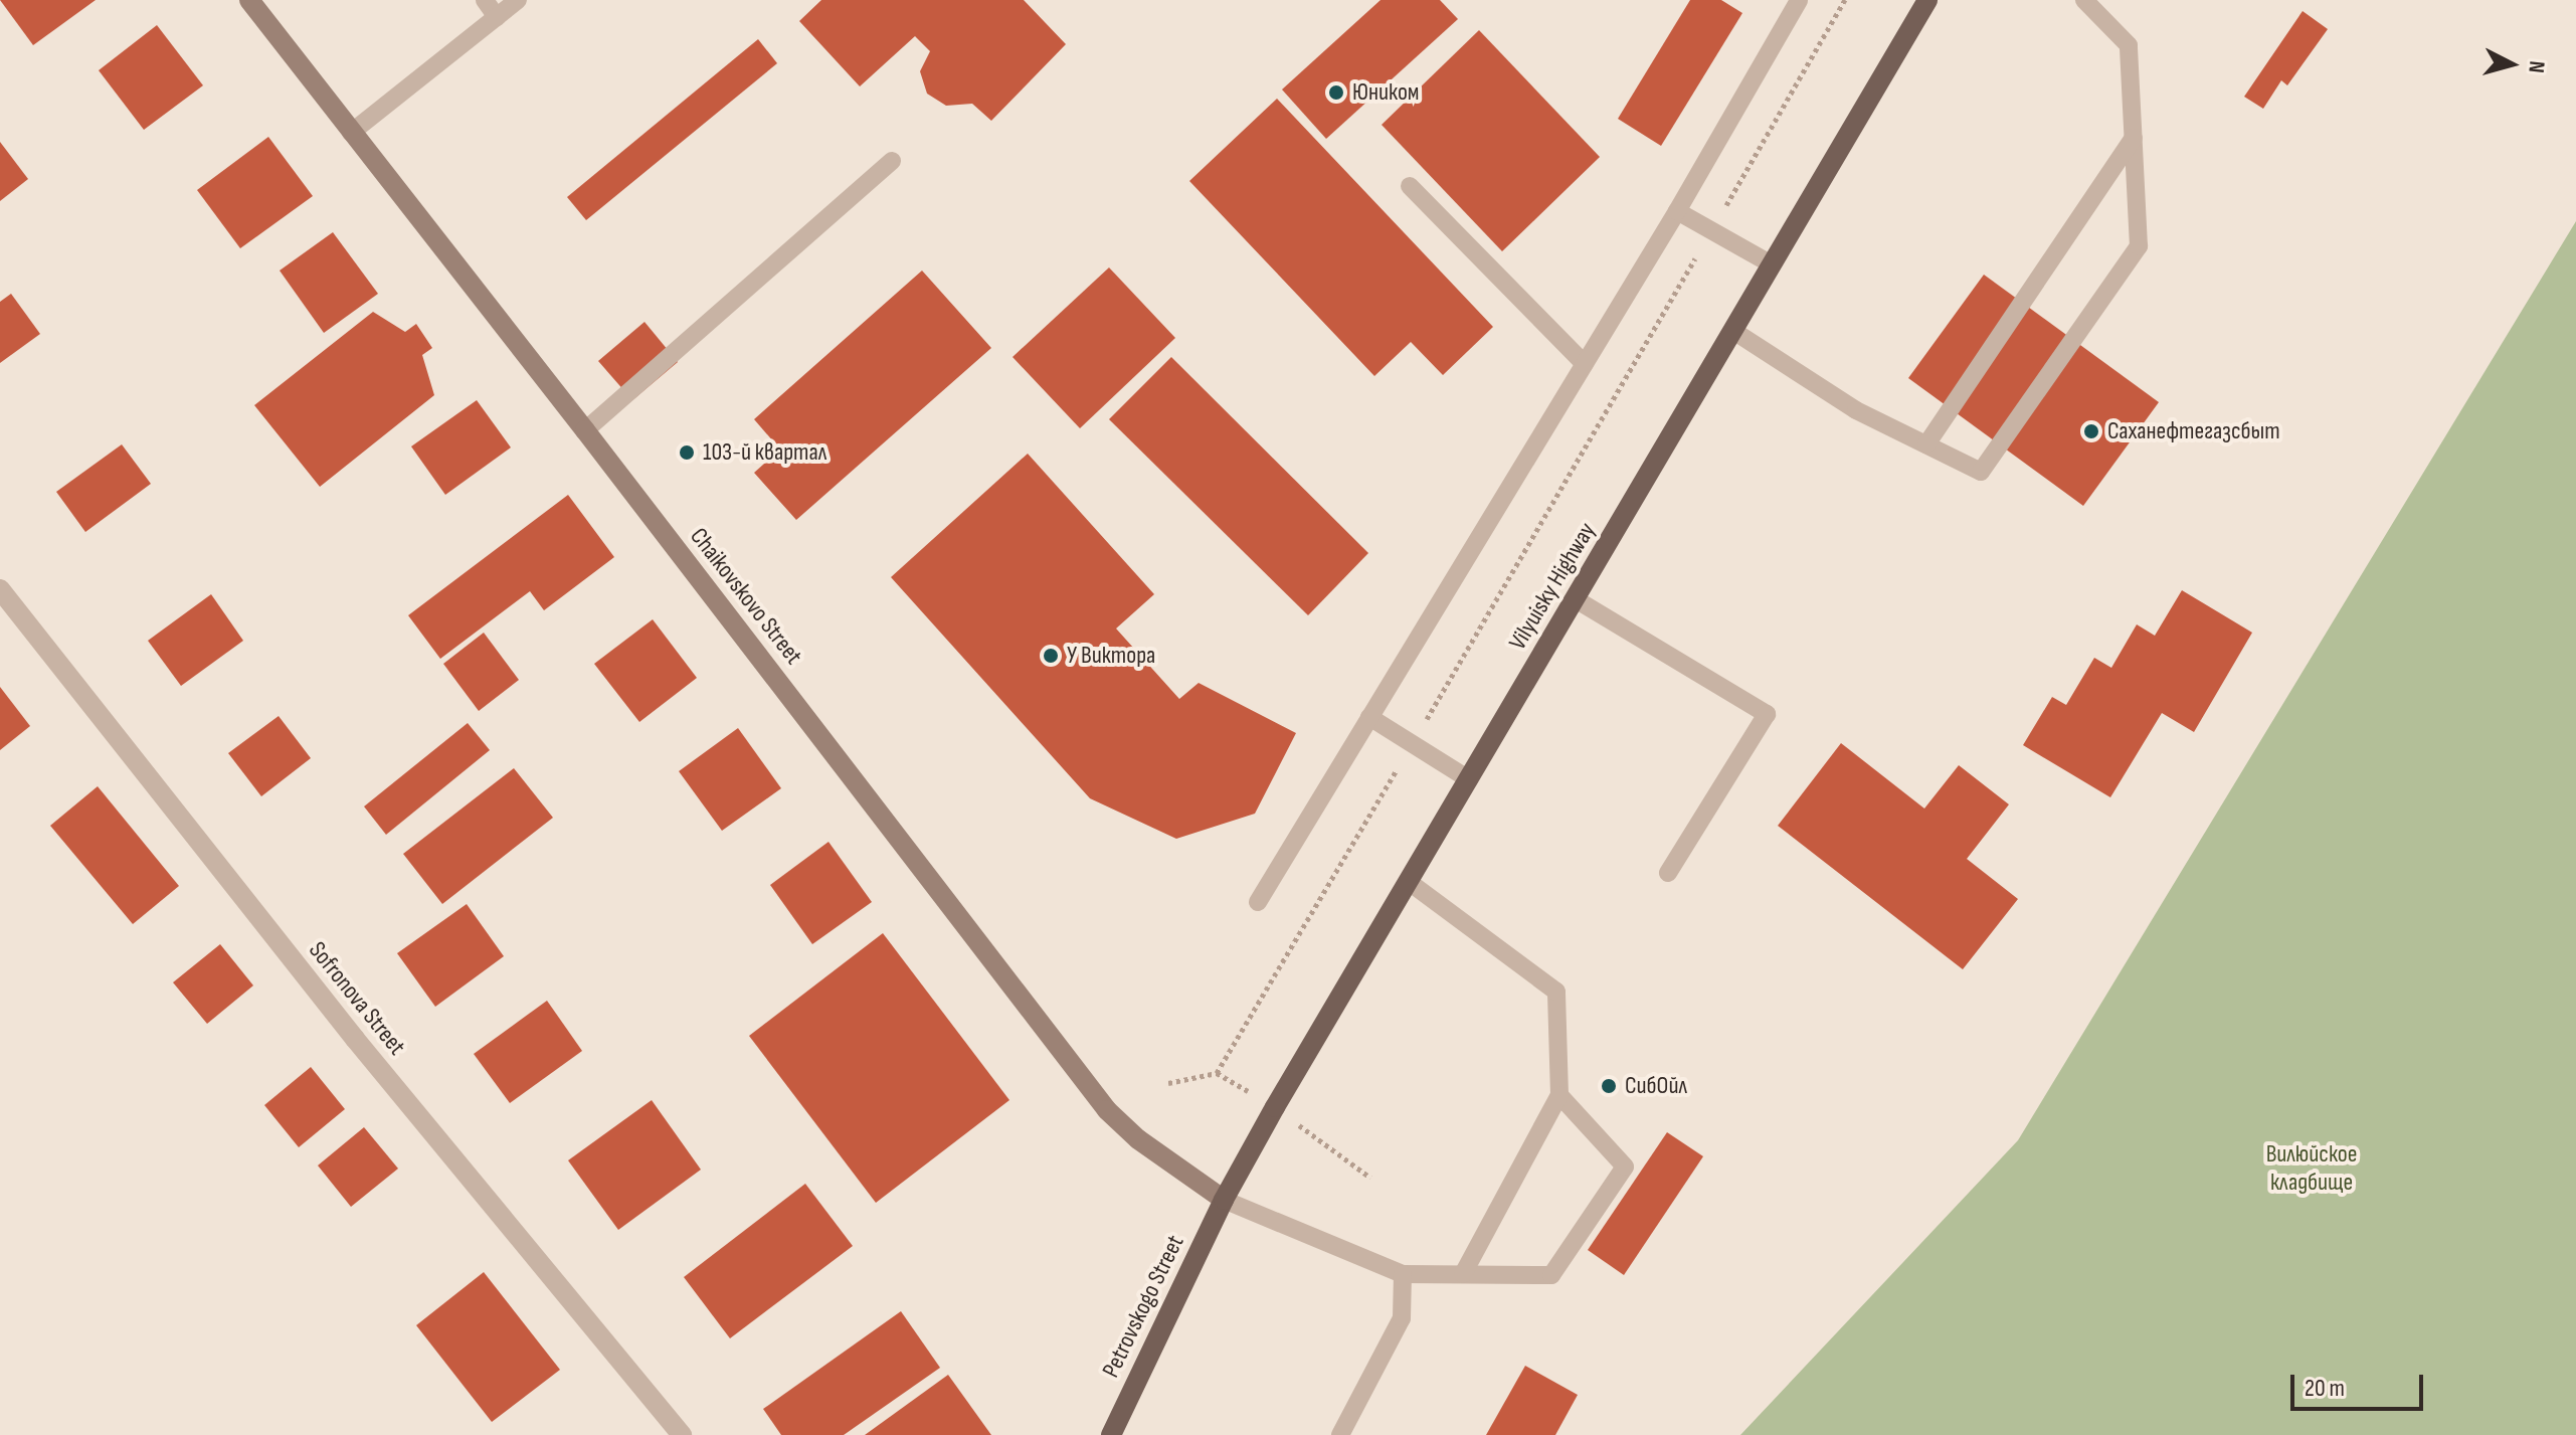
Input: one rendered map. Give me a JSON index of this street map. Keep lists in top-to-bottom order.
{
  "streets": {
    "main road": ["Vilyuisky Highway", "Chaikovskovo Street", "Petrovskogo Street"],
    "street": ["Sofronova Street"]
  },
  "crossings": [
    ["Vilyuisky Highway", "Chaikovskovo Street"],
    ["Vilyuisky Highway", "Petrovskogo Street"],
    ["Chaikovskovo Street", "Petrovskogo Street"]
  ],
  "parks": ["Вилюйское кладбище"],
  "places": [
    "Юником",
    "Саханефтегазсбыт",
    "103-й квартал",
    "У Виктора",
    "СибОйл"
  ],
  "scale_bar": "20 m",
  "north": "right"
}
